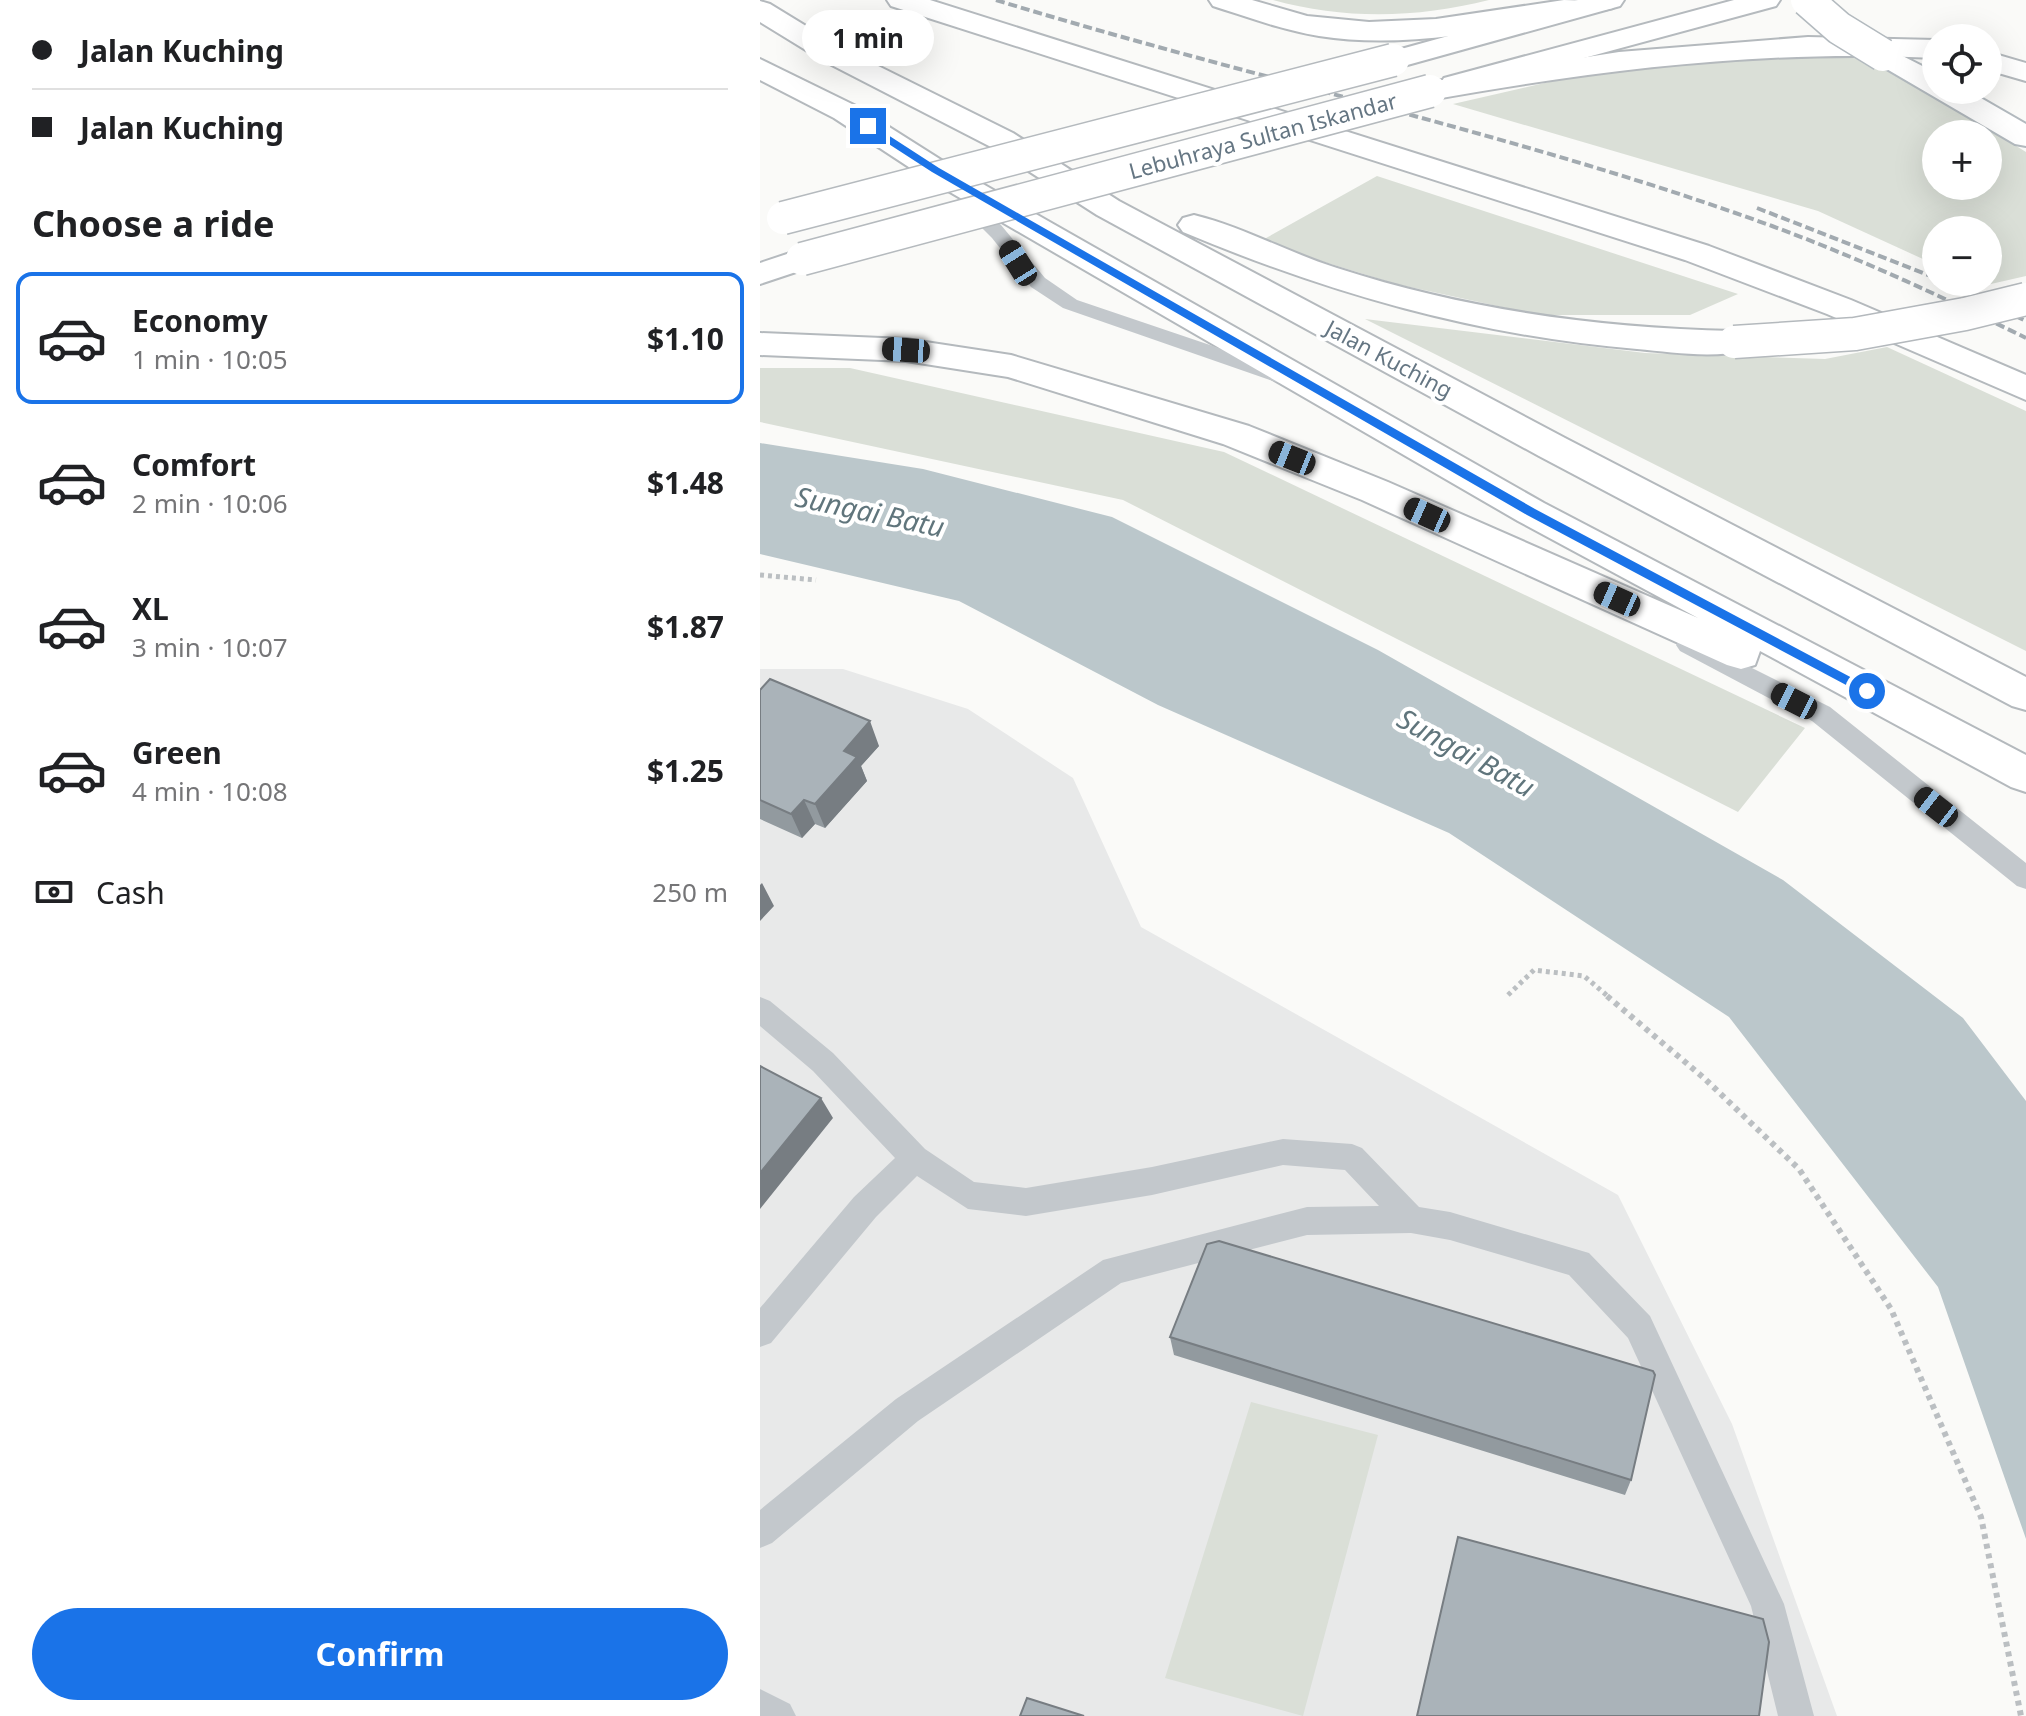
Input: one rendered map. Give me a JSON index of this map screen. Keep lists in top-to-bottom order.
{
  "streets": {
    "main road": ["Lebuhraya Sultan Iskandar", "Jalan Kuching"]
  },
  "water": ["Sungai Batu"],
  "page": {
    "banner": ["Jalan Kuching", "Jalan Kuching"],
    "bubble": "1 min",
    "map_buttons": ["+", "−"],
    "heading": "Choose a ride",
    "list": [
      {
        "name": "Economy",
        "note": "1 min · 10:05",
        "value": "$1.10"
      },
      {
        "name": "Comfort",
        "note": "2 min · 10:06",
        "value": "$1.48"
      },
      {
        "name": "XL",
        "note": "3 min · 10:07",
        "value": "$1.87"
      },
      {
        "name": "Green",
        "note": "4 min · 10:08",
        "value": "$1.25"
      }
    ],
    "pay": ["Cash", "250 m"],
    "buttons": "Confirm"
  }
}
